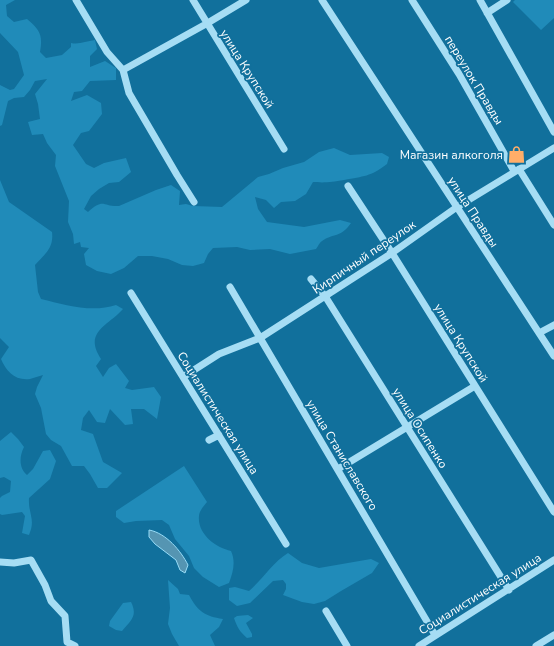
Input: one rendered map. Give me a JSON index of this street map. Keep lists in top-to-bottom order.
{
  "streets": {
    "street": [
      "улица Крупской",
      "переулок Правды",
      "улица Правды",
      "Кирпичный переулок",
      "Социалистическая улица",
      "улица Осипенко",
      "улица Станиславского"
    ]
  },
  "crossings": [
    ["улица Крупской", "Кирпичный переулок"],
    ["переулок Правды", "Кирпичный переулок"],
    ["улица Правды", "Кирпичный переулок"],
    ["Кирпичный переулок", "Социалистическая улица"],
    ["Кирпичный переулок", "улица Осипенко"],
    ["Кирпичный переулок", "улица Станиславского"],
    ["Социалистическая улица", "улица Осипенко"],
    ["Социалистическая улица", "улица Станиславского"]
  ],
  "places": {
    "shop": ["Магазин алкоголя"]
  }
}
